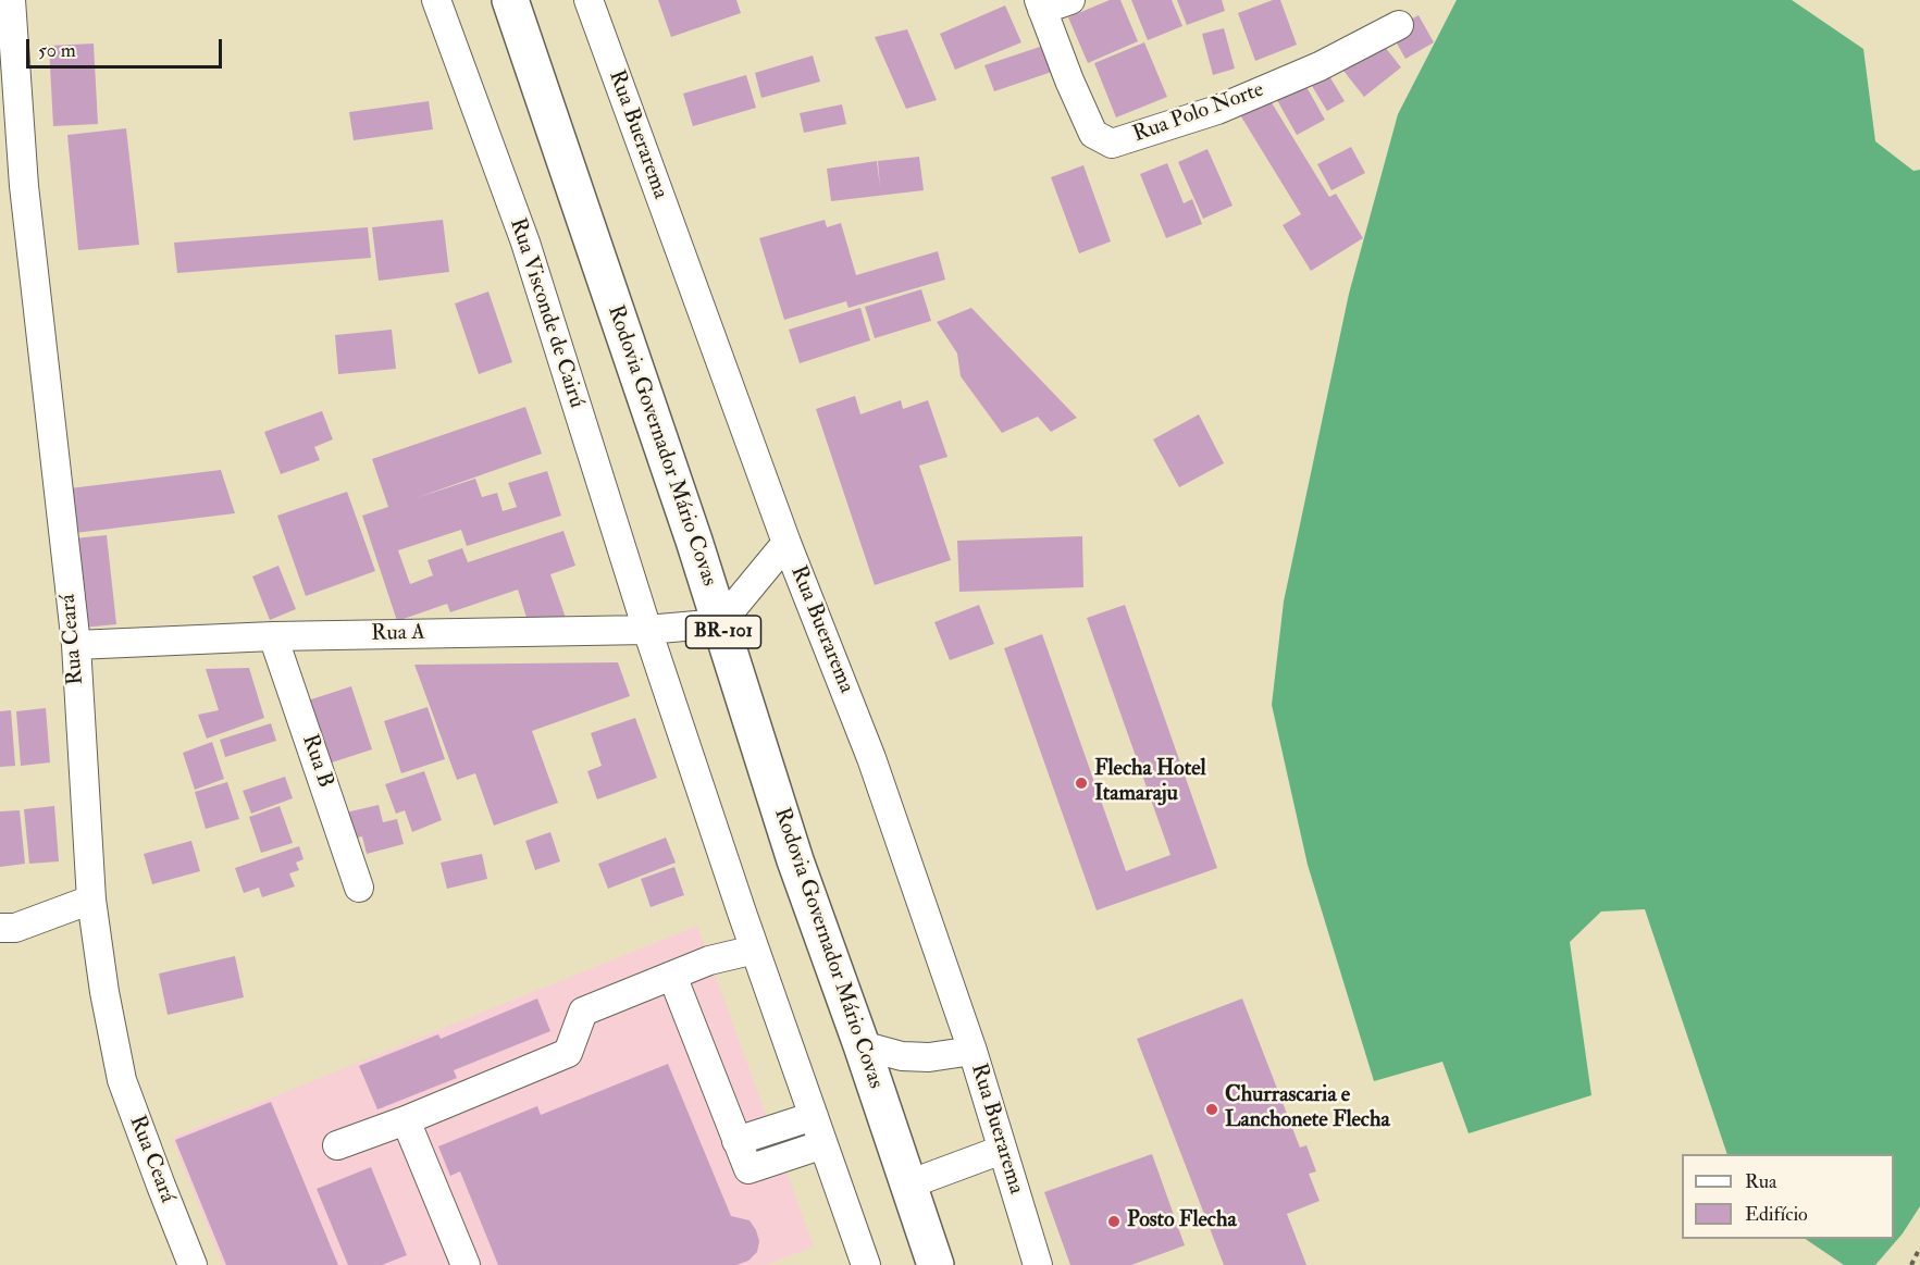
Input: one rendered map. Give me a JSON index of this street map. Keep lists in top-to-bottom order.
{
  "streets": {
    "highway": ["Rodovia Governador Mário Covas", "BR-101"],
    "street": [
      "Rua Polo Norte",
      "Rua Buerarema",
      "Rua Visconde de Cairú",
      "Rua A",
      "Rua Ceará",
      "Rua B"
    ]
  },
  "crossings": [
    ["Rua Visconde de Cairú", "Rua A"],
    ["Rodovia Governador Mário Covas", "Rua A"],
    ["Rua A", "Rua Ceará"],
    ["Rua A", "Rua B"]
  ],
  "places": ["Flecha Hotel Itamaraju", "Churrascaria e Lanchonete Flecha", "Posto Flecha"],
  "legend": ["Rua", "Edifício"],
  "scale_bar": "50 m"
}
